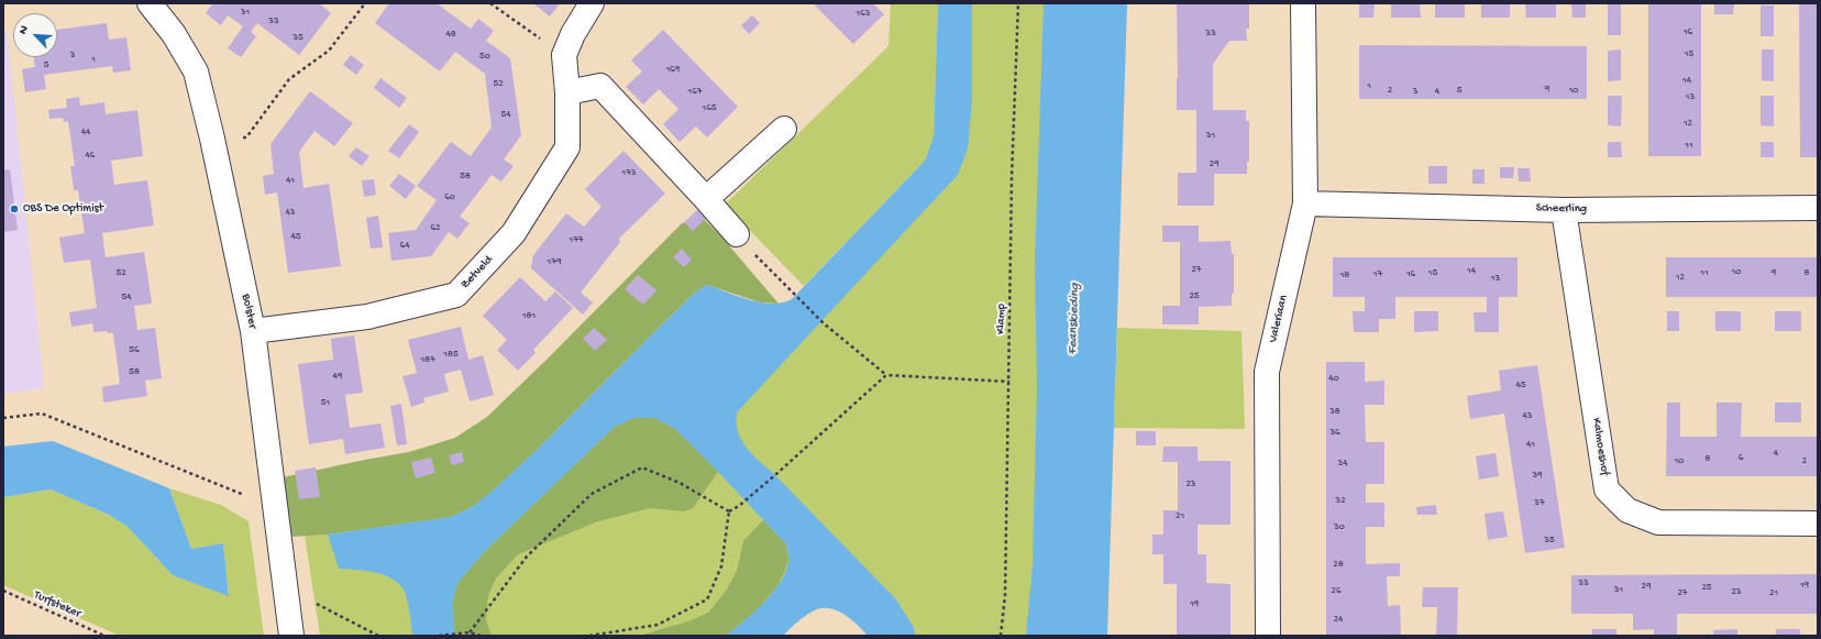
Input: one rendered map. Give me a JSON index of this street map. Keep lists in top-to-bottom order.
{
  "streets": {
    "street": [
      "Scheerling",
      "Zetveld",
      "Bolster",
      "Valeriaan",
      "Kalmoeshof"
    ],
    "path": ["Klamp", "Turfsteker"]
  },
  "crossings": [
    ["Scheerling", "Valeriaan"],
    ["Scheerling", "Kalmoeshof"],
    ["Zetveld", "Bolster"]
  ],
  "water": ["Feanskieding"],
  "places": ["OBS De Optimist"],
  "house_numbers": [
    "31",
    "163",
    "33",
    "16",
    "33",
    "48",
    "35",
    "15",
    "3",
    "50",
    "1",
    "5",
    "169",
    "14",
    "52",
    "1",
    "9",
    "2",
    "5",
    "10",
    "167",
    "3",
    "4",
    "13",
    "165",
    "54",
    "12",
    "44",
    "31",
    "11",
    "46",
    "29",
    "173",
    "58",
    "41",
    "60",
    "43",
    "62",
    "45",
    "177",
    "64",
    "179",
    "27",
    "14",
    "10",
    "52",
    "15",
    "11",
    "9",
    "8",
    "17",
    "16",
    "18",
    "12",
    "13",
    "25",
    "54",
    "181",
    "56",
    "185",
    "187",
    "58",
    "49",
    "40",
    "45",
    "51",
    "38",
    "43",
    "36",
    "41",
    "4",
    "6",
    "8",
    "10",
    "2",
    "34",
    "39",
    "23",
    "32",
    "37",
    "21",
    "30",
    "35",
    "28",
    "33",
    "19",
    "29",
    "25",
    "31",
    "26",
    "23",
    "27",
    "21",
    "19",
    "24"
  ],
  "north": "top left"
}
